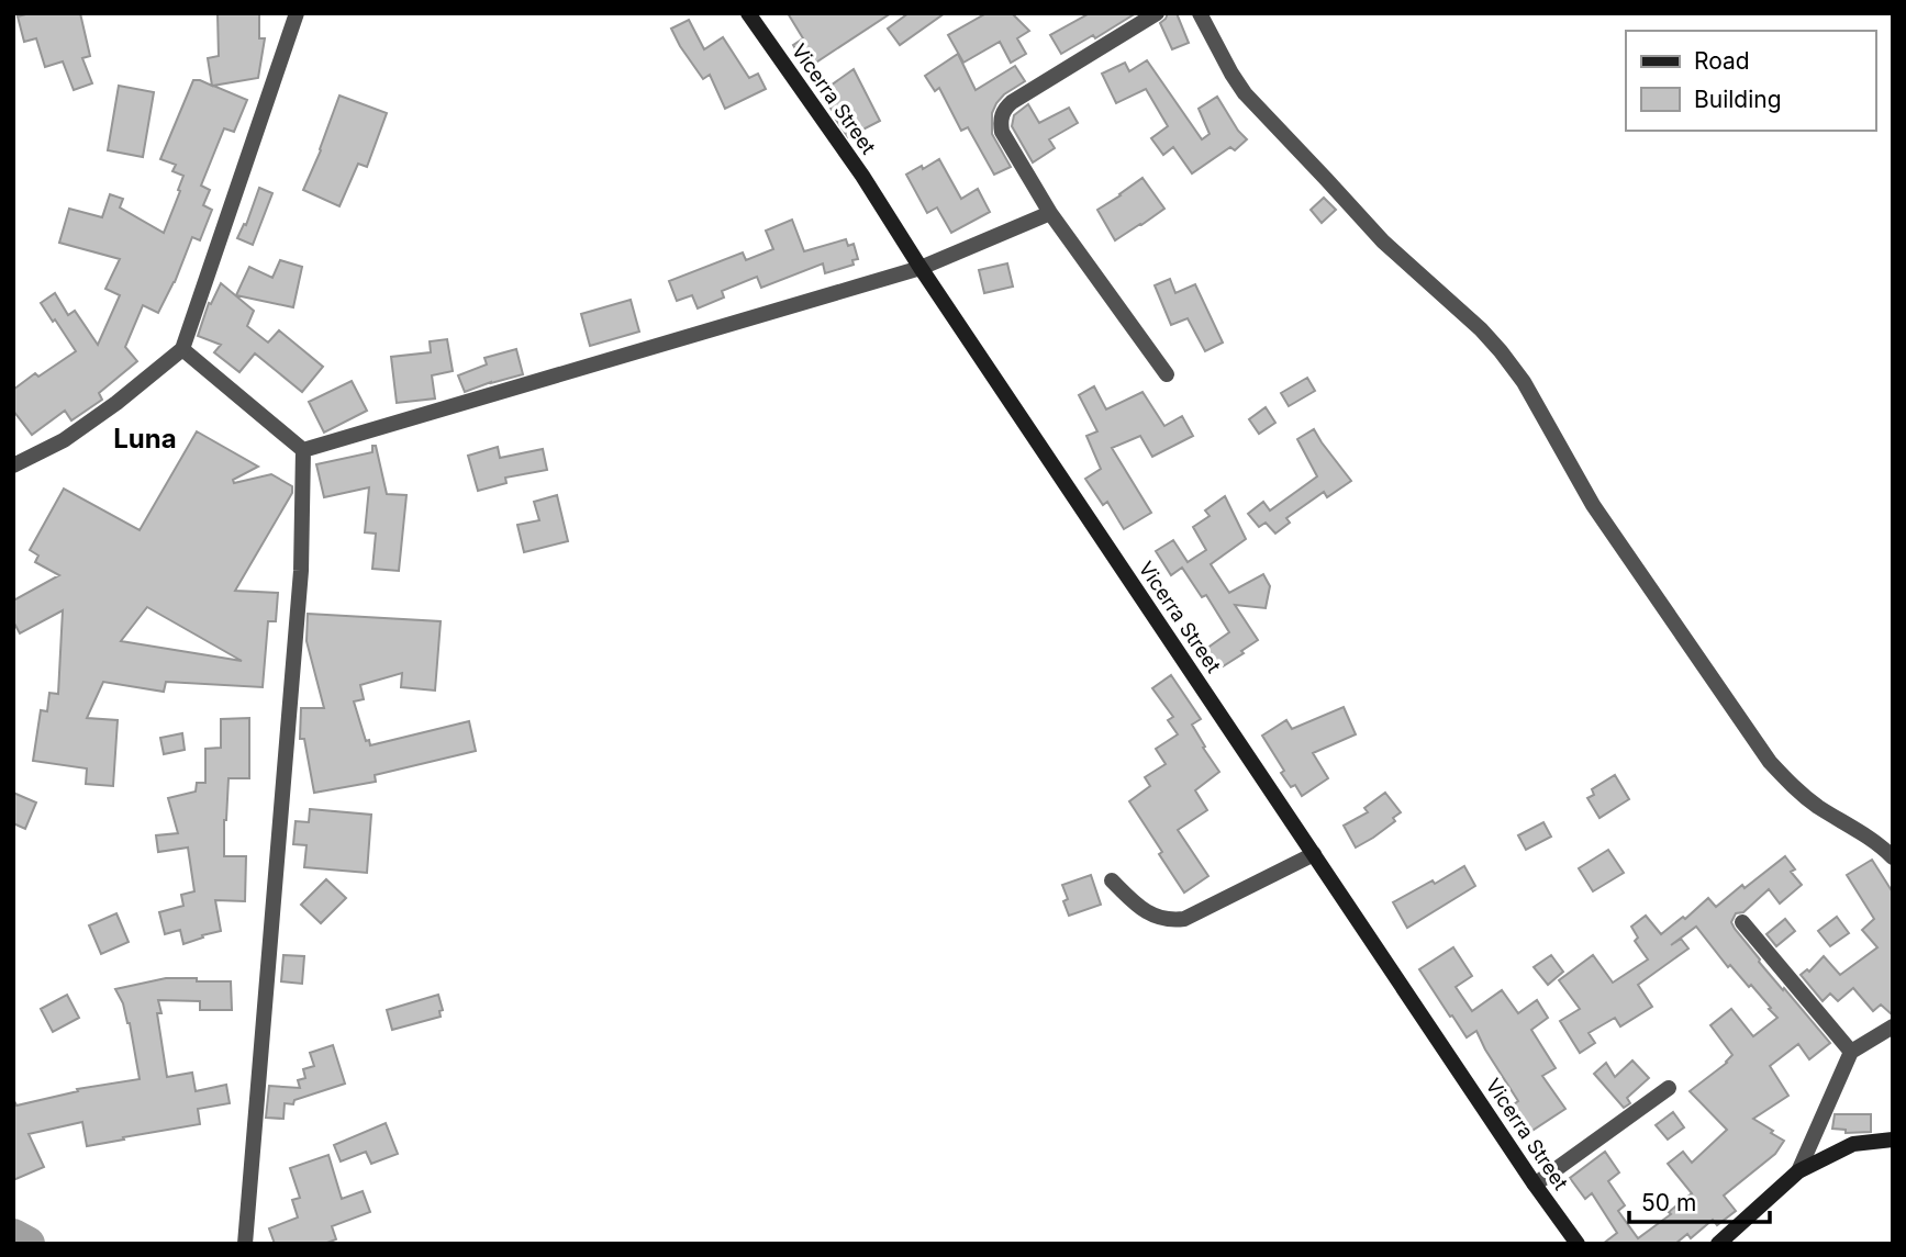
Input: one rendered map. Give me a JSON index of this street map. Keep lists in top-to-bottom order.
{
  "streets": {
    "main road": ["Vicerra Street"]
  },
  "districts": ["Luna"],
  "legend": ["Road", "Building"],
  "scale_bar": "50 m"
}
